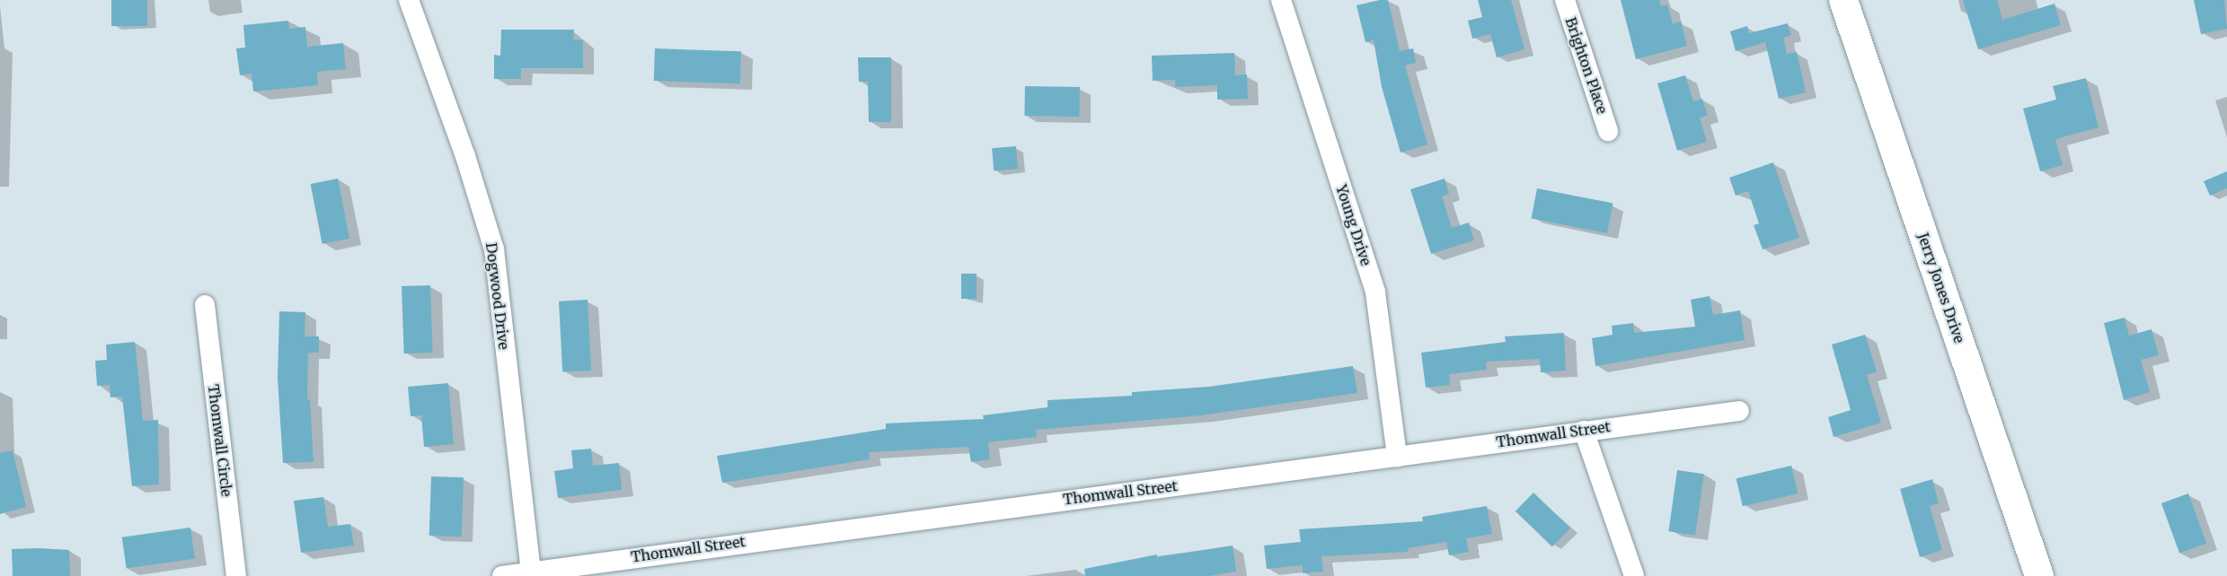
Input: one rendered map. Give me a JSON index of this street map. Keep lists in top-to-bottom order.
{
  "streets": {
    "main road": ["Jerry Jones Drive"],
    "street": [
      "Brighton Place",
      "Young Drive",
      "Dogwood Drive",
      "Thomwall Street",
      "Thomwall Circle"
    ]
  },
  "crossings": [
    ["Young Drive", "Thomwall Street"],
    ["Dogwood Drive", "Thomwall Street"]
  ]
}
